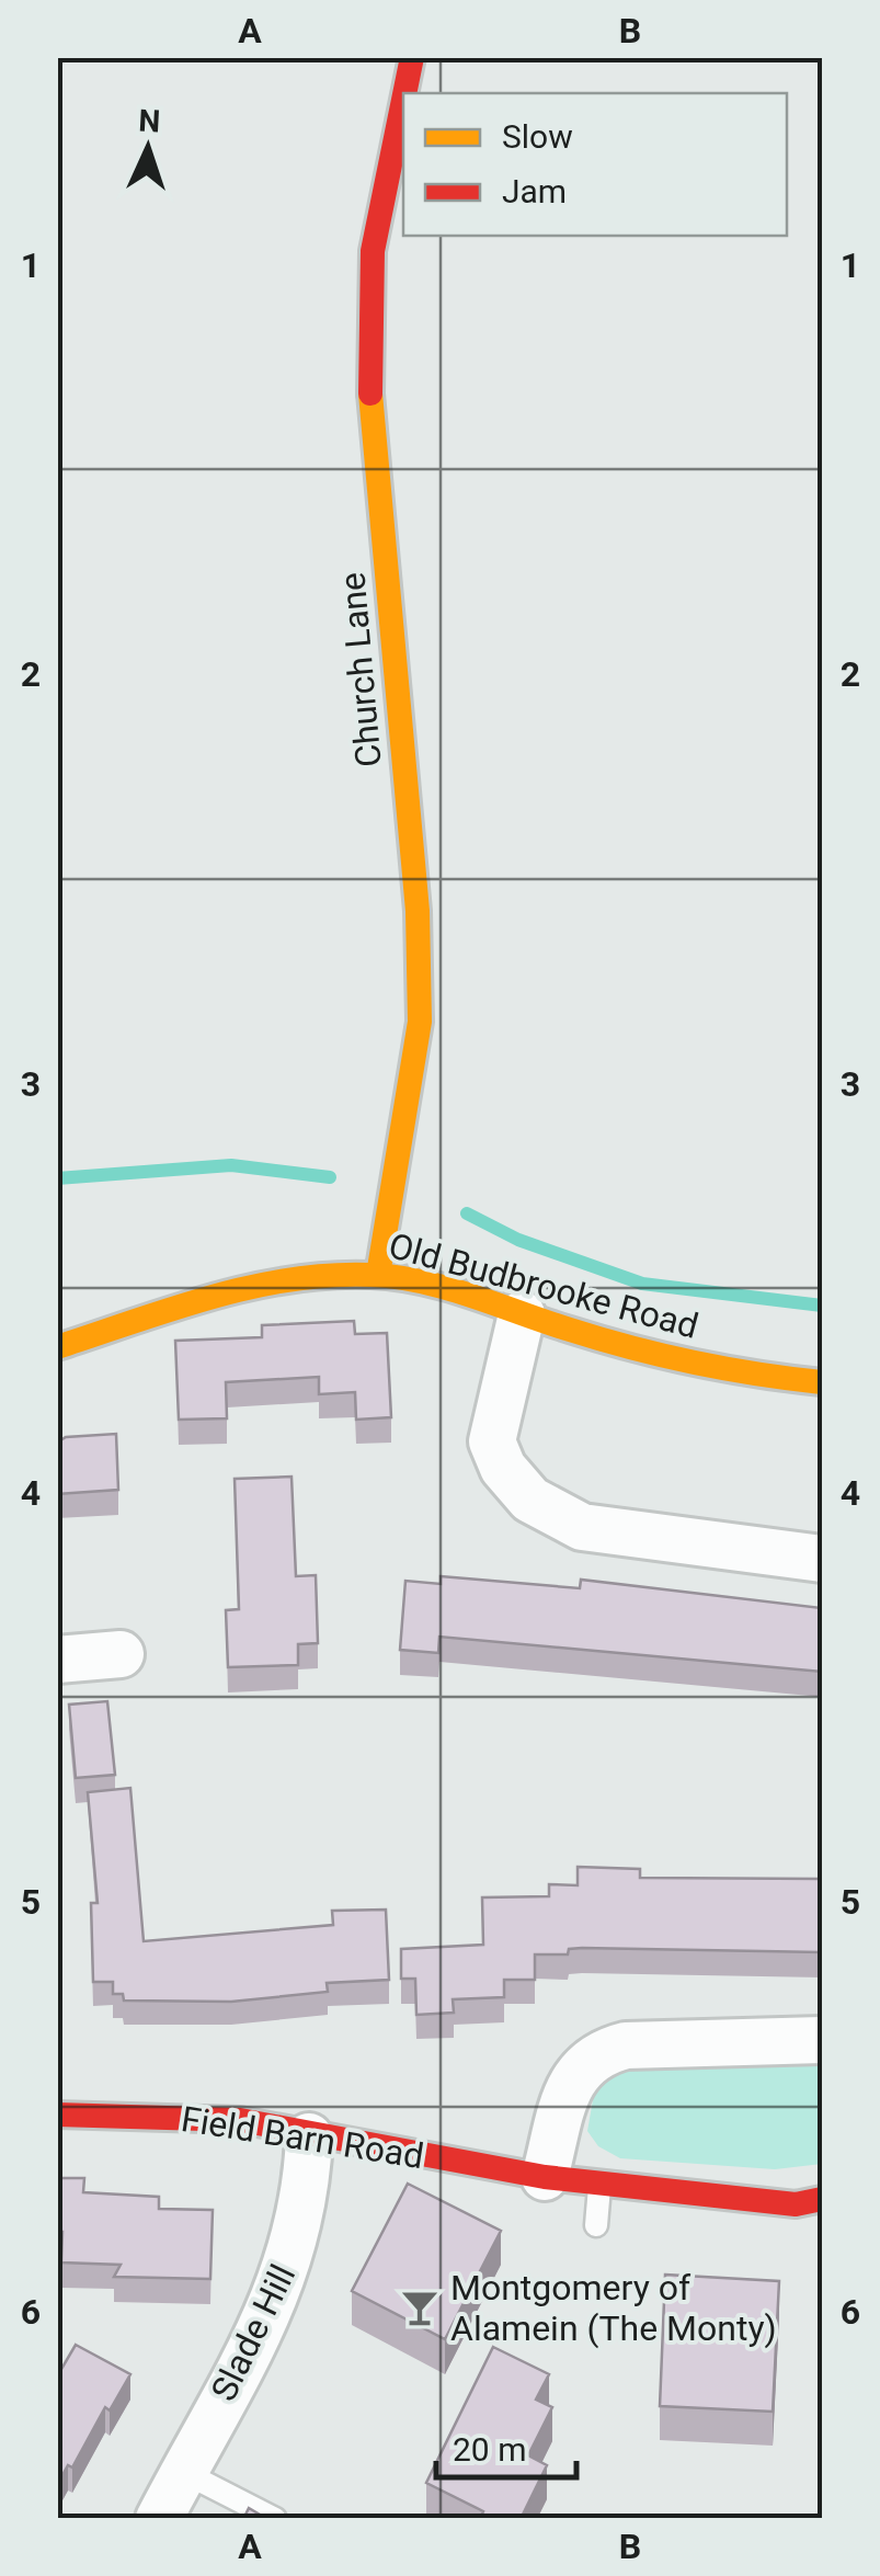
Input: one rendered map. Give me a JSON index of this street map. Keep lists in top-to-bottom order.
{
  "streets": {
    "street": [
      "Church Lane",
      "Old Budbrooke Road",
      "Field Barn Road",
      "Slade Hill"
    ]
  },
  "crossings": [
    ["Church Lane", "Old Budbrooke Road"],
    ["Field Barn Road", "Slade Hill"]
  ],
  "places": {
    "bar": ["Montgomery of Alamein (The Monty)"]
  },
  "legend": ["Slow", "Jam"],
  "scale_bar": "20 m",
  "north": "top",
  "grid": {
    "columns": ["A", "B"],
    "rows": [
      "1",
      "2",
      "3",
      "4",
      "5",
      "6"
    ]
  }
}
